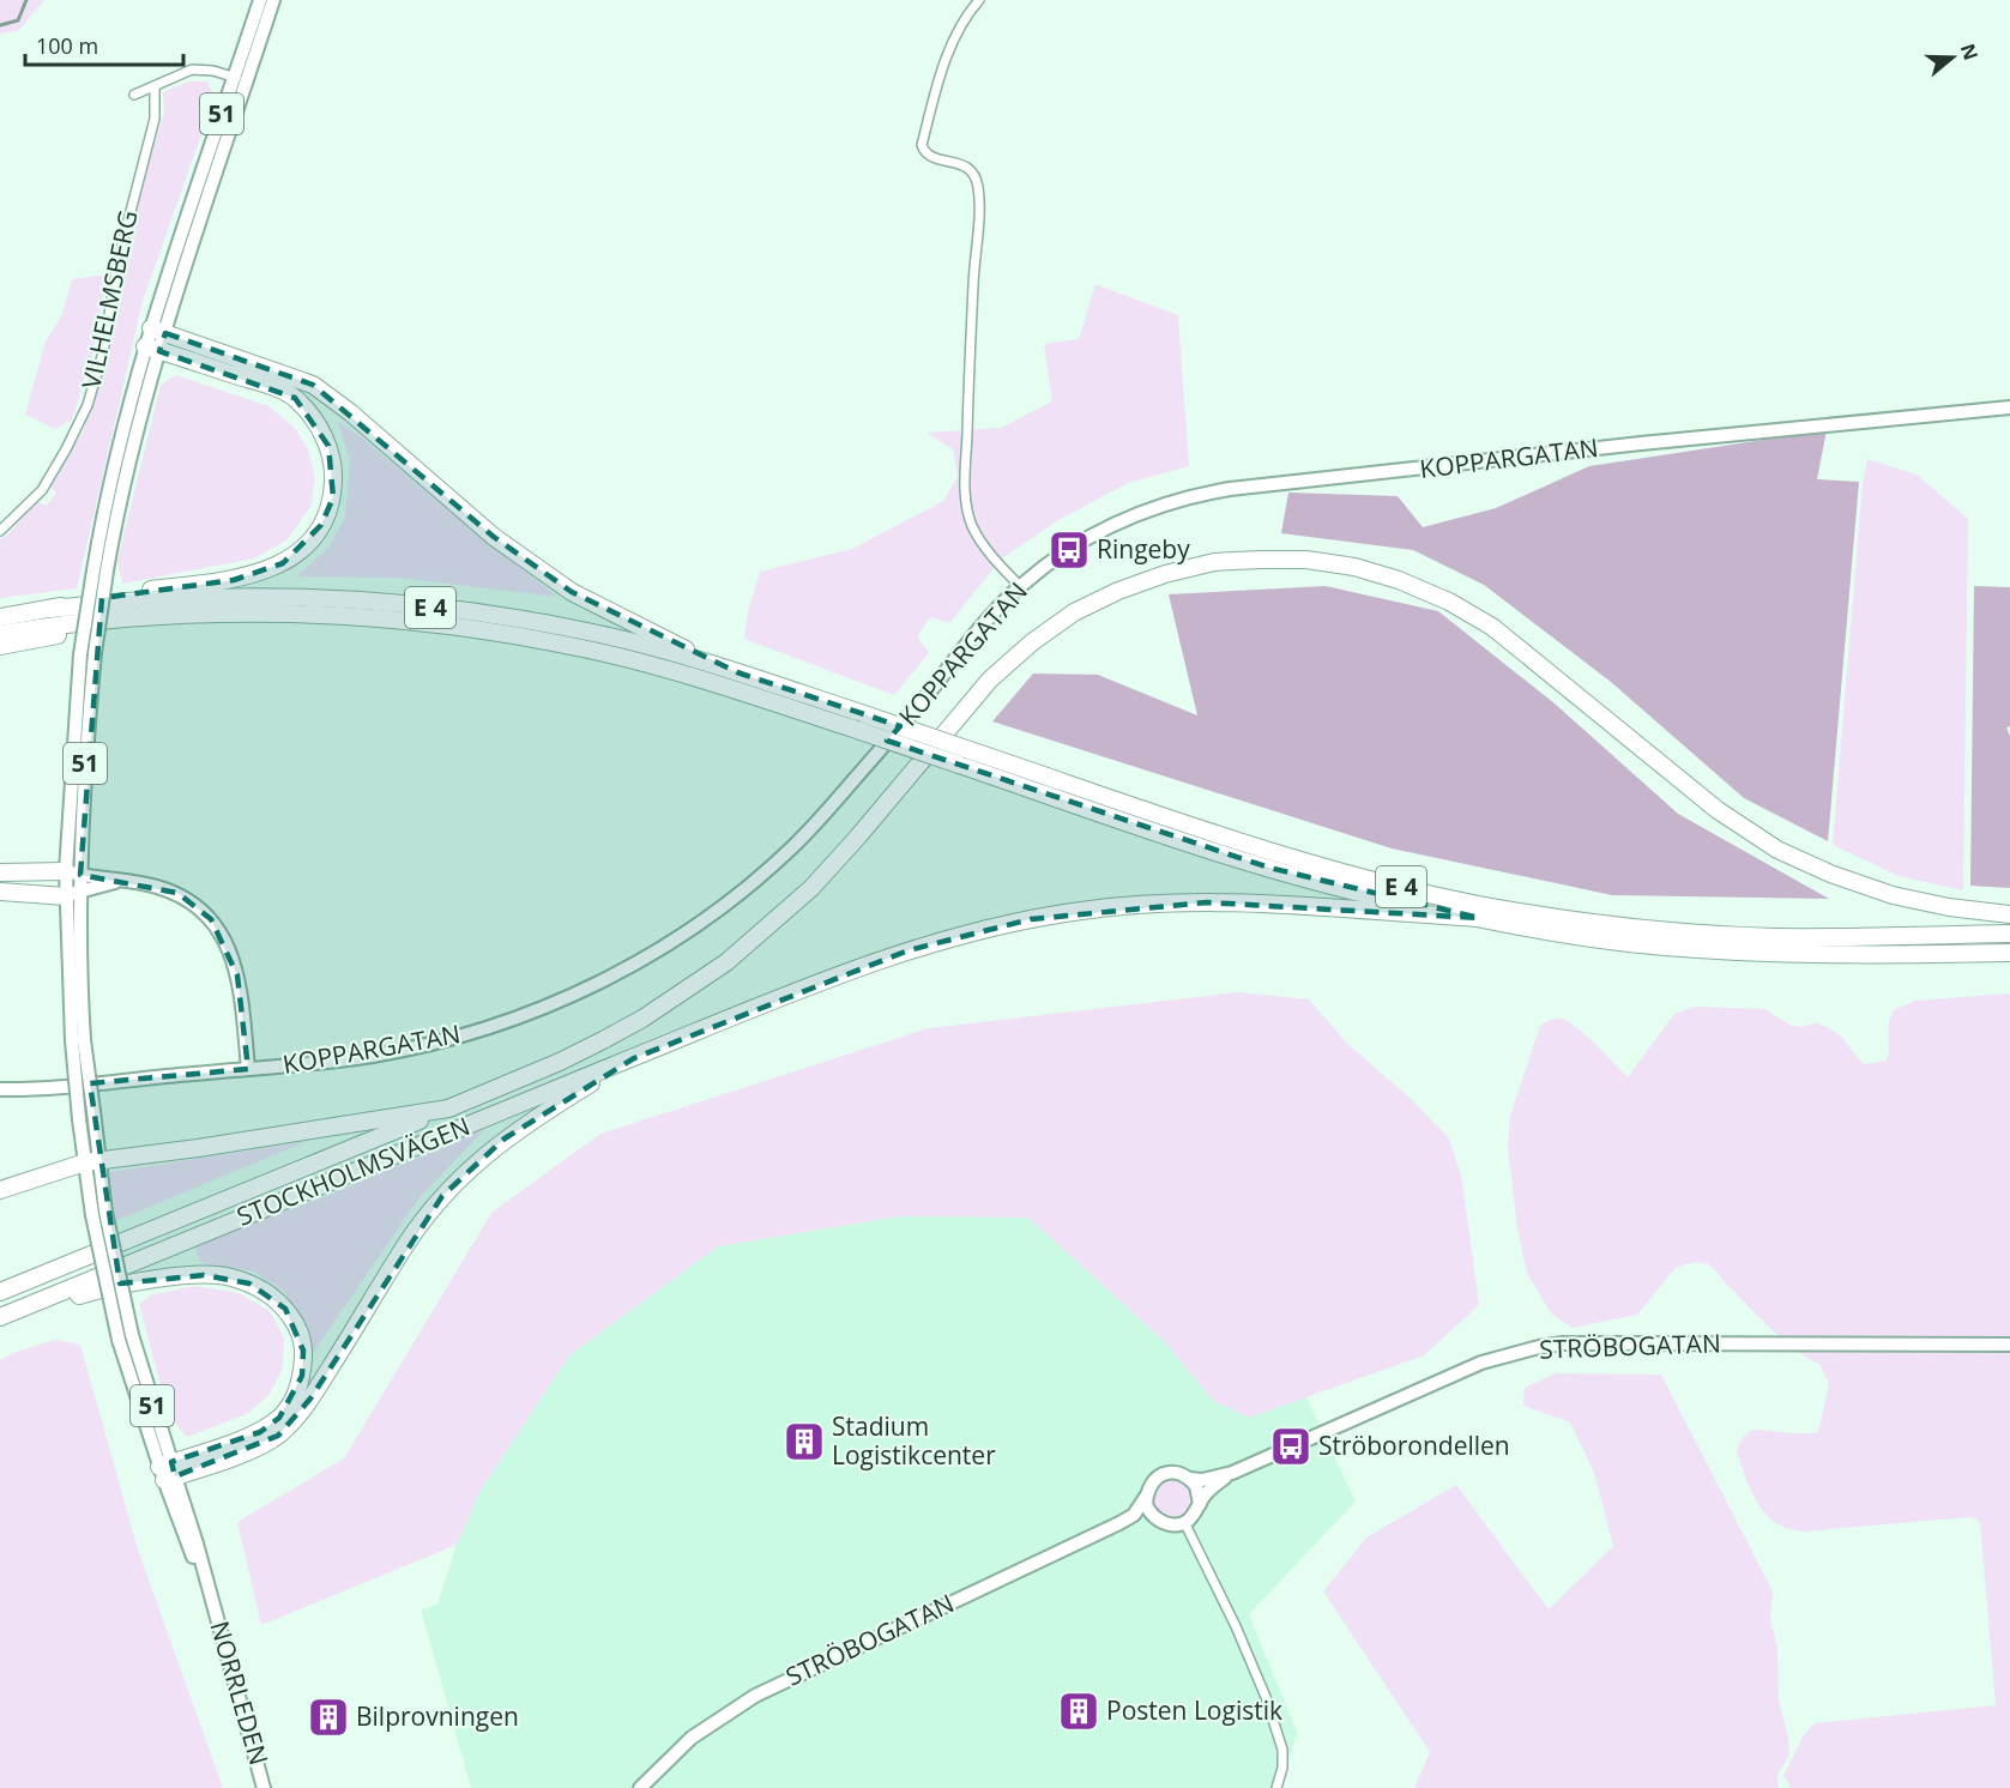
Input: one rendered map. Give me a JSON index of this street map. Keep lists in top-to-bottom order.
{
  "streets": {
    "highway": ["E 4", "STOCKHOLMSVÄGEN"],
    "street": [
      "51",
      "VILHELMSBERG",
      "KOPPARGATAN",
      "STRÖBOGATAN",
      "NORRLEDEN"
    ]
  },
  "crossings": [
    ["51", "NORRLEDEN"],
    ["E 4", "STOCKHOLMSVÄGEN"]
  ],
  "places": {
    "bus stop": ["Ringeby", "Ströborondellen"],
    "building": ["Stadium Logistikcenter", "Posten Logistik", "Bilprovningen"]
  },
  "scale_bar": "100 m",
  "north": "right"
}
